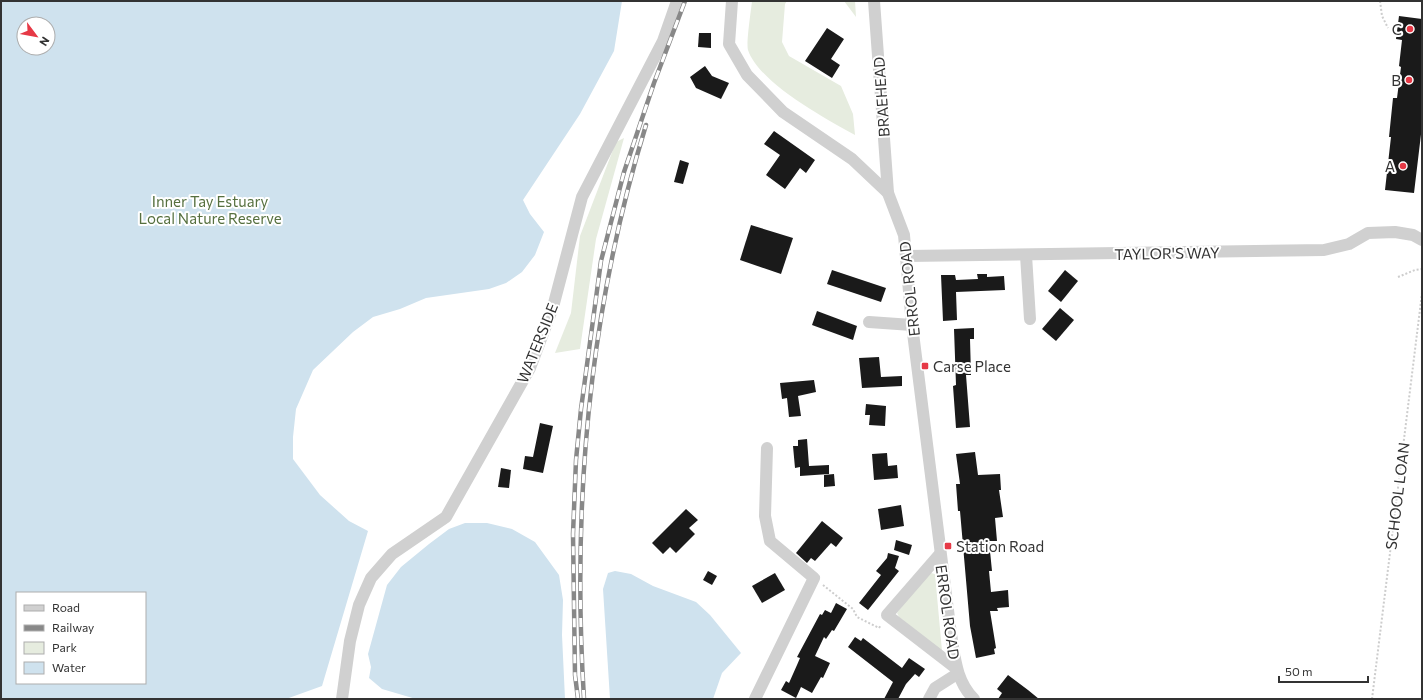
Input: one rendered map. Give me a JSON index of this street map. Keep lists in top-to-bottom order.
{
  "streets": {
    "street": [
      "BRAEHEAD",
      "TAYLOR'S WAY",
      "ERROL ROAD",
      "WATERSIDE"
    ],
    "path": ["SCHOOL LOAN"]
  },
  "crossings": [
    ["BRAEHEAD", "ERROL ROAD"],
    ["TAYLOR'S WAY", "ERROL ROAD"]
  ],
  "parks": ["Inner Tay Estuary Local Nature Reserve"],
  "places": {
    "other": ["C", "B", "A"],
    "transit": ["Carse Place", "Station Road"]
  },
  "legend": [
    "Road",
    "Railway",
    "Park",
    "Water"
  ],
  "scale_bar": "50 m",
  "north": "bottom right"
}
